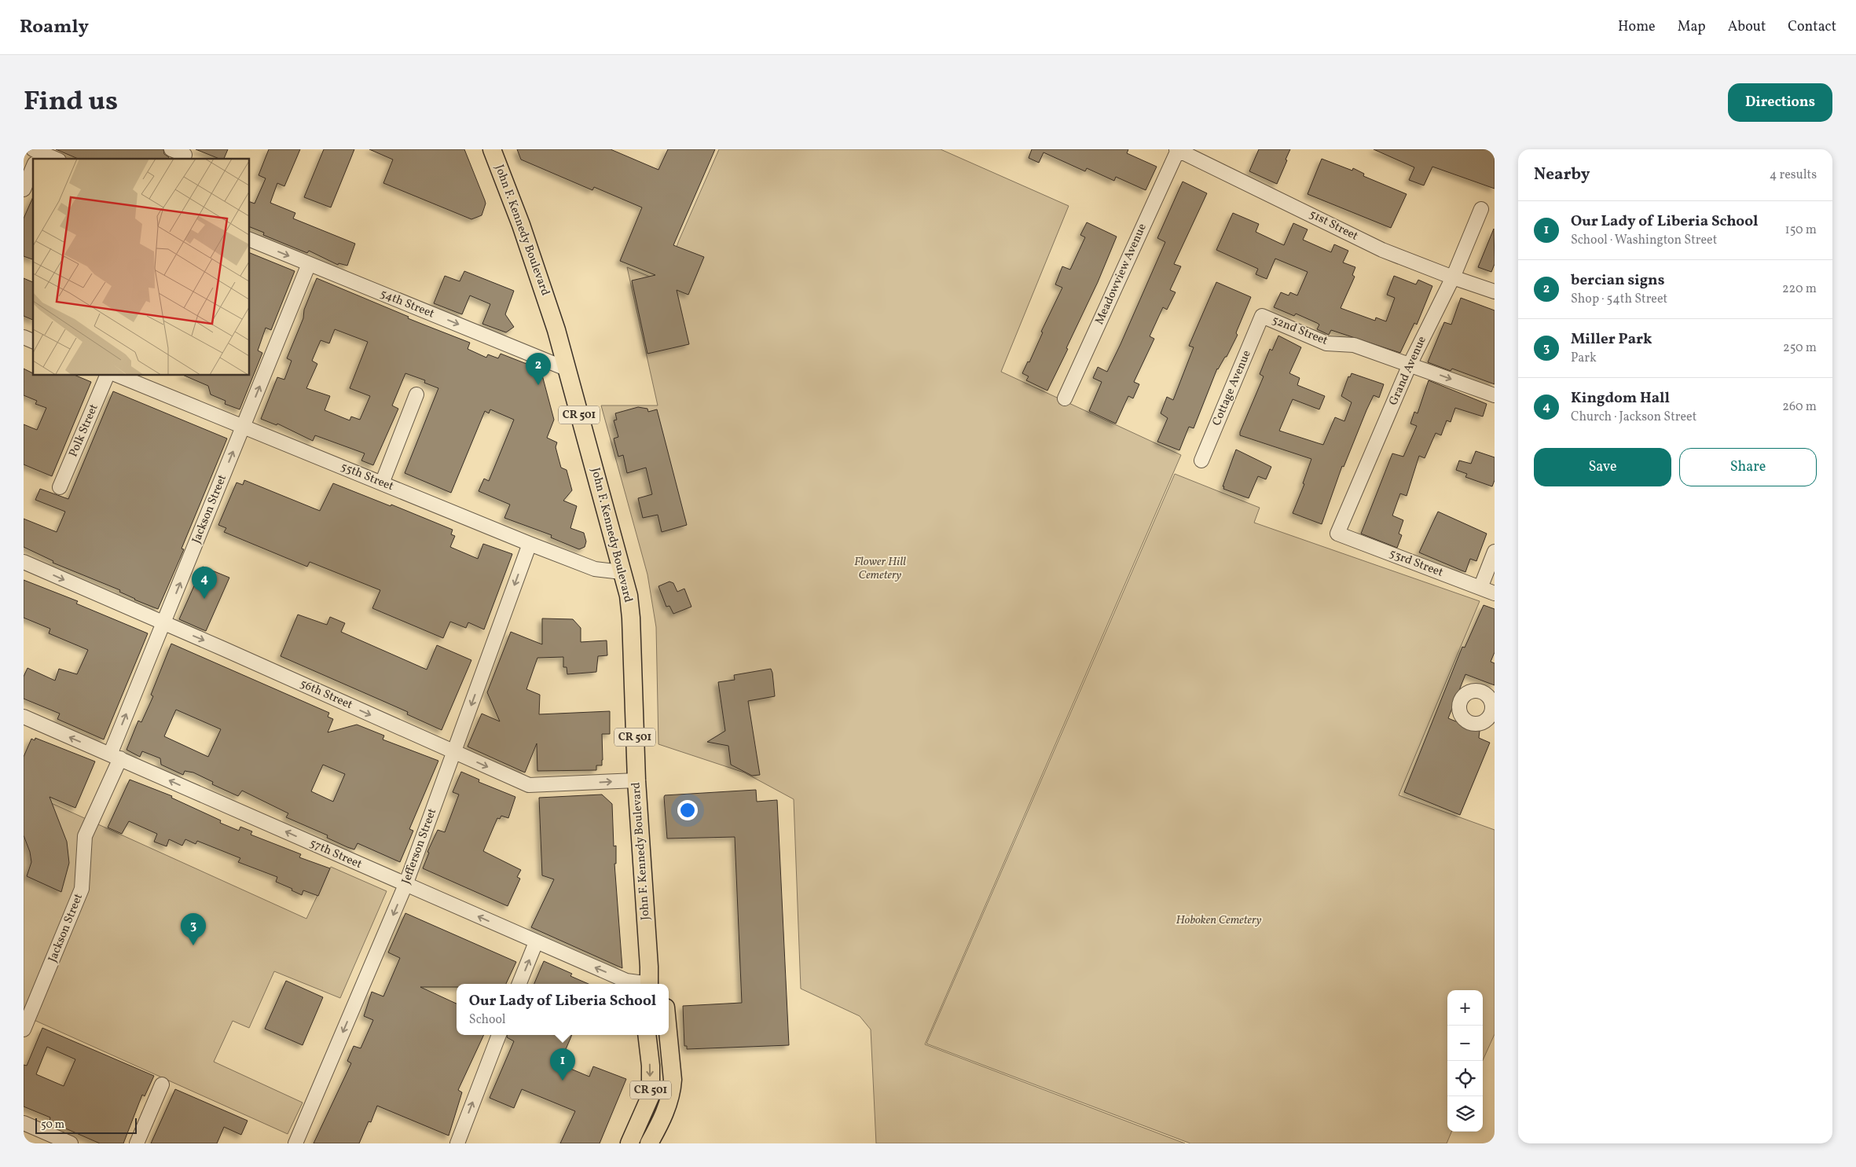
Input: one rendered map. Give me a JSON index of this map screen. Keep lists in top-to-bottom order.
{
  "streets": {
    "main road": ["John F. Kennedy Boulevard", "CR 501"],
    "street": [
      "51st Street",
      "Meadowview Avenue",
      "54th Street",
      "52nd Street",
      "Grand Avenue",
      "Cottage Avenue",
      "Polk Street",
      "55th Street",
      "Jackson Street",
      "53rd Street",
      "56th Street",
      "Jefferson Street",
      "57th Street"
    ]
  },
  "crossings": [
    ["51st Street", "Meadowview Avenue"],
    ["51st Street", "Grand Avenue"],
    ["John F. Kennedy Boulevard", "54th Street"],
    ["John F. Kennedy Boulevard", "55th Street"],
    ["John F. Kennedy Boulevard", "56th Street"],
    ["54th Street", "Jackson Street"],
    ["52nd Street", "Grand Avenue"],
    ["52nd Street", "Cottage Avenue"],
    ["Grand Avenue", "53rd Street"],
    ["55th Street", "Jackson Street"],
    ["55th Street", "Jefferson Street"],
    ["Jackson Street", "56th Street"],
    ["Jackson Street", "57th Street"],
    ["56th Street", "Jefferson Street"],
    ["Jefferson Street", "57th Street"]
  ],
  "one_way": [
    "54th Street",
    "52nd Street",
    "Jackson Street",
    "56th Street",
    "Jefferson Street",
    "57th Street"
  ],
  "parks": ["Flower Hill Cemetery", "Hoboken Cemetery"],
  "scale_bar": "50 m",
  "page": {
    "header": "Roamly",
    "nav": [
      "Home",
      "Map",
      "About",
      "Contact"
    ],
    "title": "Find us",
    "buttons": [
      "Directions",
      ["Save", "Share"]
    ],
    "heading": ["Nearby", "4 results"],
    "list": [
      {
        "mark": "1",
        "name": "Our Lady of Liberia School",
        "note": "School · Washington Street",
        "value": "150 m"
      },
      {
        "mark": "2",
        "name": "bercian signs",
        "note": "Shop · 54th Street",
        "value": "220 m"
      },
      {
        "mark": "3",
        "name": "Miller Park",
        "note": "Park",
        "value": "250 m"
      },
      {
        "mark": "4",
        "name": "Kingdom Hall",
        "note": "Church · Jackson Street",
        "value": "260 m"
      }
    ],
    "pins": [
      "2",
      "4",
      "3",
      "1"
    ],
    "popup": ["Our Lady of Liberia School", "School"],
    "map_buttons": ["+", "−"],
    "scale": "50 m"
  }
}
